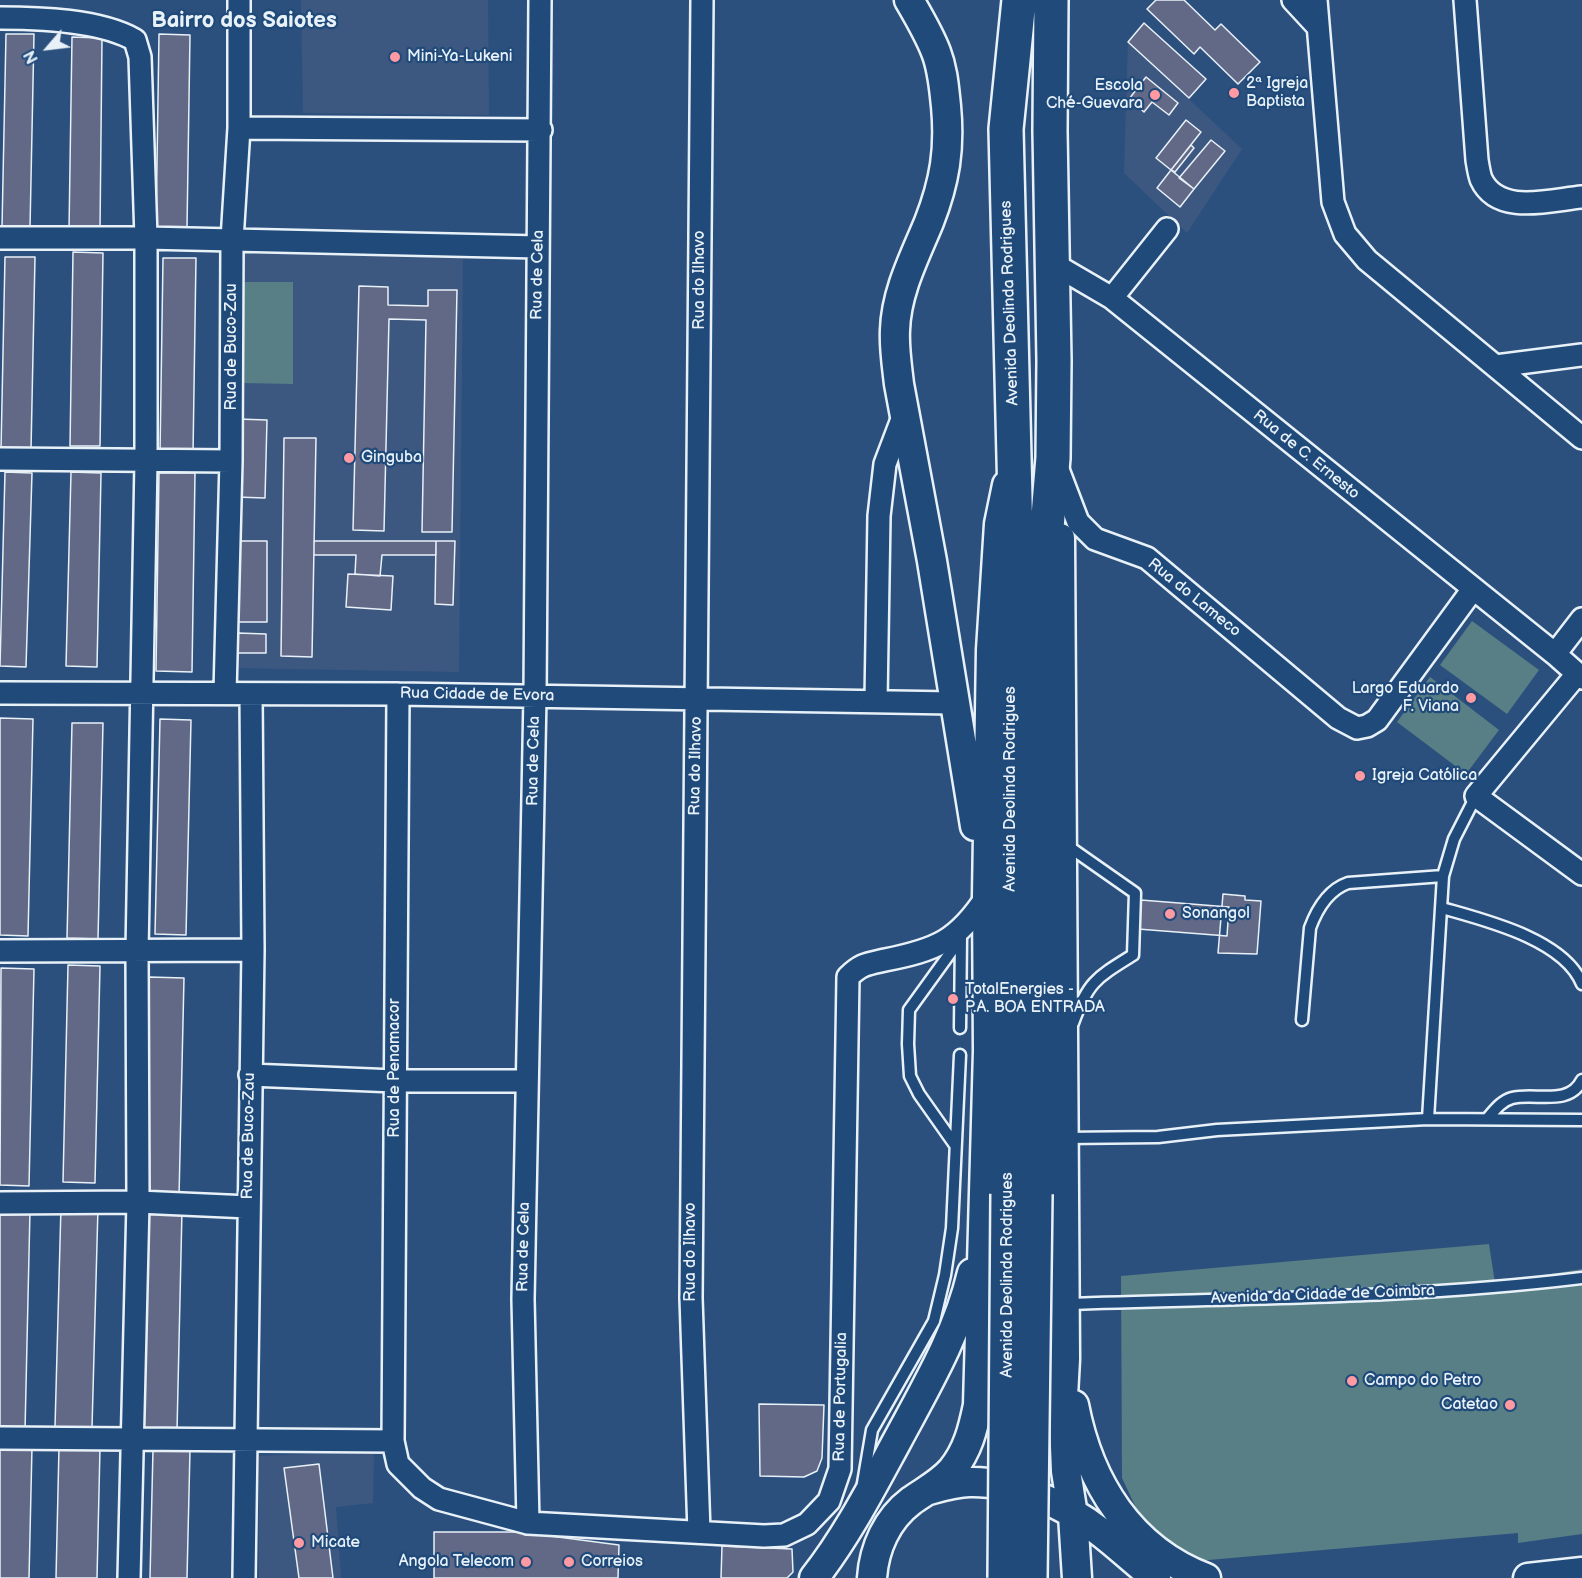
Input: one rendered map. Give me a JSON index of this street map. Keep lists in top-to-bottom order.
{
  "streets": {
    "highway": ["Avenida Deolinda Rodrigues"],
    "street": [
      "Rua de Cela",
      "Rua do Ilhavo",
      "Rua de Buco-Zau",
      "Rua de C. Ernesto",
      "Rua do Lameco",
      "Rua Cidade de Evora",
      "Rua de Penamacor",
      "Rua de Portugalia"
    ],
    "lane": ["Avenida da Cidade de Coimbra"]
  },
  "crossings": [
    ["Rua de Cela", "Rua Cidade de Evora"],
    ["Rua de Cela", "Rua de Portugalia"],
    ["Rua do Ilhavo", "Rua Cidade de Evora"],
    ["Rua do Ilhavo", "Rua de Portugalia"],
    ["Avenida Deolinda Rodrigues", "Rua de C. Ernesto"],
    ["Avenida Deolinda Rodrigues", "Rua do Lameco"],
    ["Rua de Buco-Zau", "Rua Cidade de Evora"],
    ["Rua de C. Ernesto", "Rua do Lameco"],
    ["Rua Cidade de Evora", "Rua de Penamacor"],
    ["Rua de Penamacor", "Rua de Portugalia"]
  ],
  "districts": ["Bairro dos Saiotes"],
  "places": [
    "Mini-Ya-Lukeni",
    "2ª Igreja Baptista",
    "Escola Ché-Guevara",
    "Ginguba",
    "Largo Eduardo F. Viana",
    "Igreja Católica",
    "Sonangol",
    "TotalEnergies - P.A. BOA ENTRADA",
    "Campo do Petro",
    "Catetao",
    "Micate",
    "Angola Telecom",
    "Correios"
  ],
  "north": "bottom left"
}
